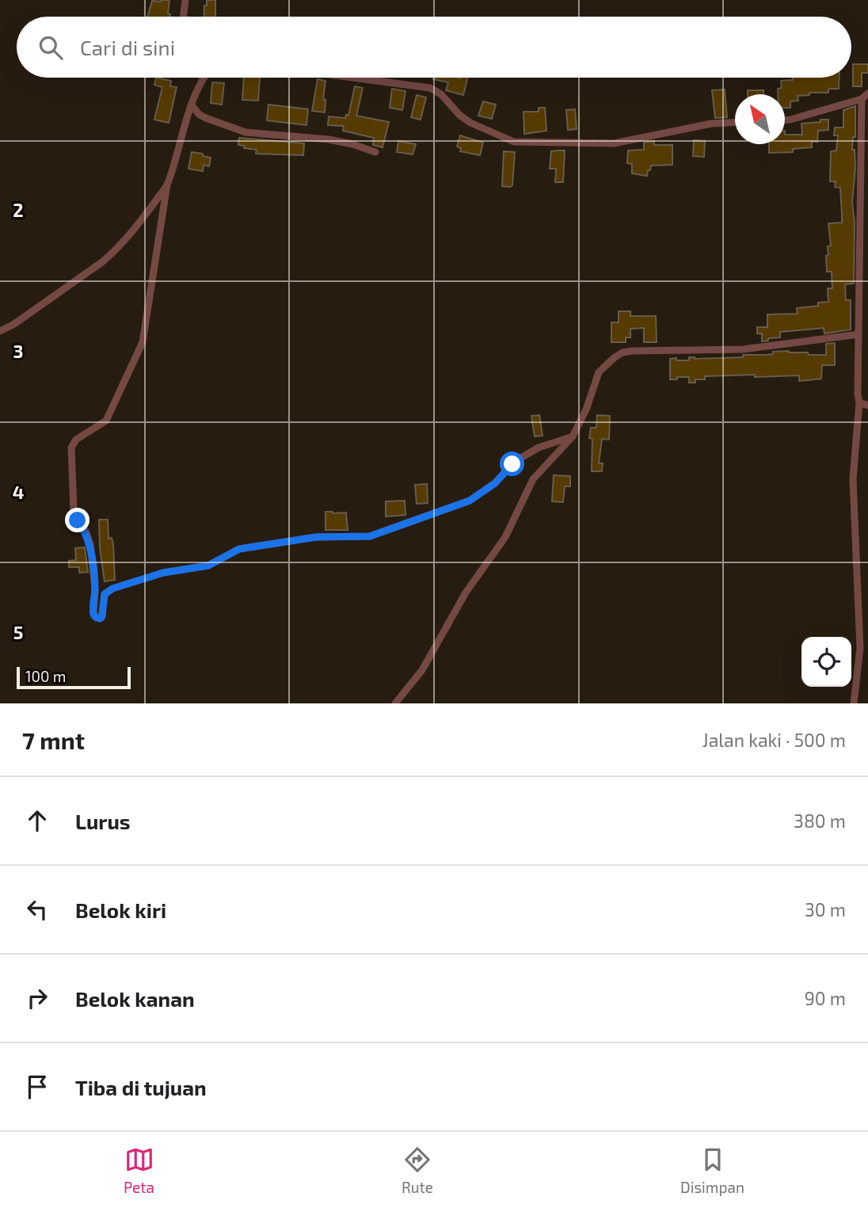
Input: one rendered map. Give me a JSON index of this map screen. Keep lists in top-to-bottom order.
{
  "scale_bar": "100 m",
  "north": "top left",
  "page": {
    "search": "Cari di sini",
    "scale": "100 m",
    "heading": ["7 mnt", "Jalan kaki · 500 m"],
    "list": [
      ["Lurus", "380 m"],
      ["Belok kiri", "30 m"],
      ["Belok kanan", "90 m"],
      "Tiba di tujuan"
    ],
    "nav": ["Peta", "Rute", "Disimpan"]
  },
  "grid": {
    "rows": [
      "2",
      "3",
      "4",
      "5"
    ]
  }
}
